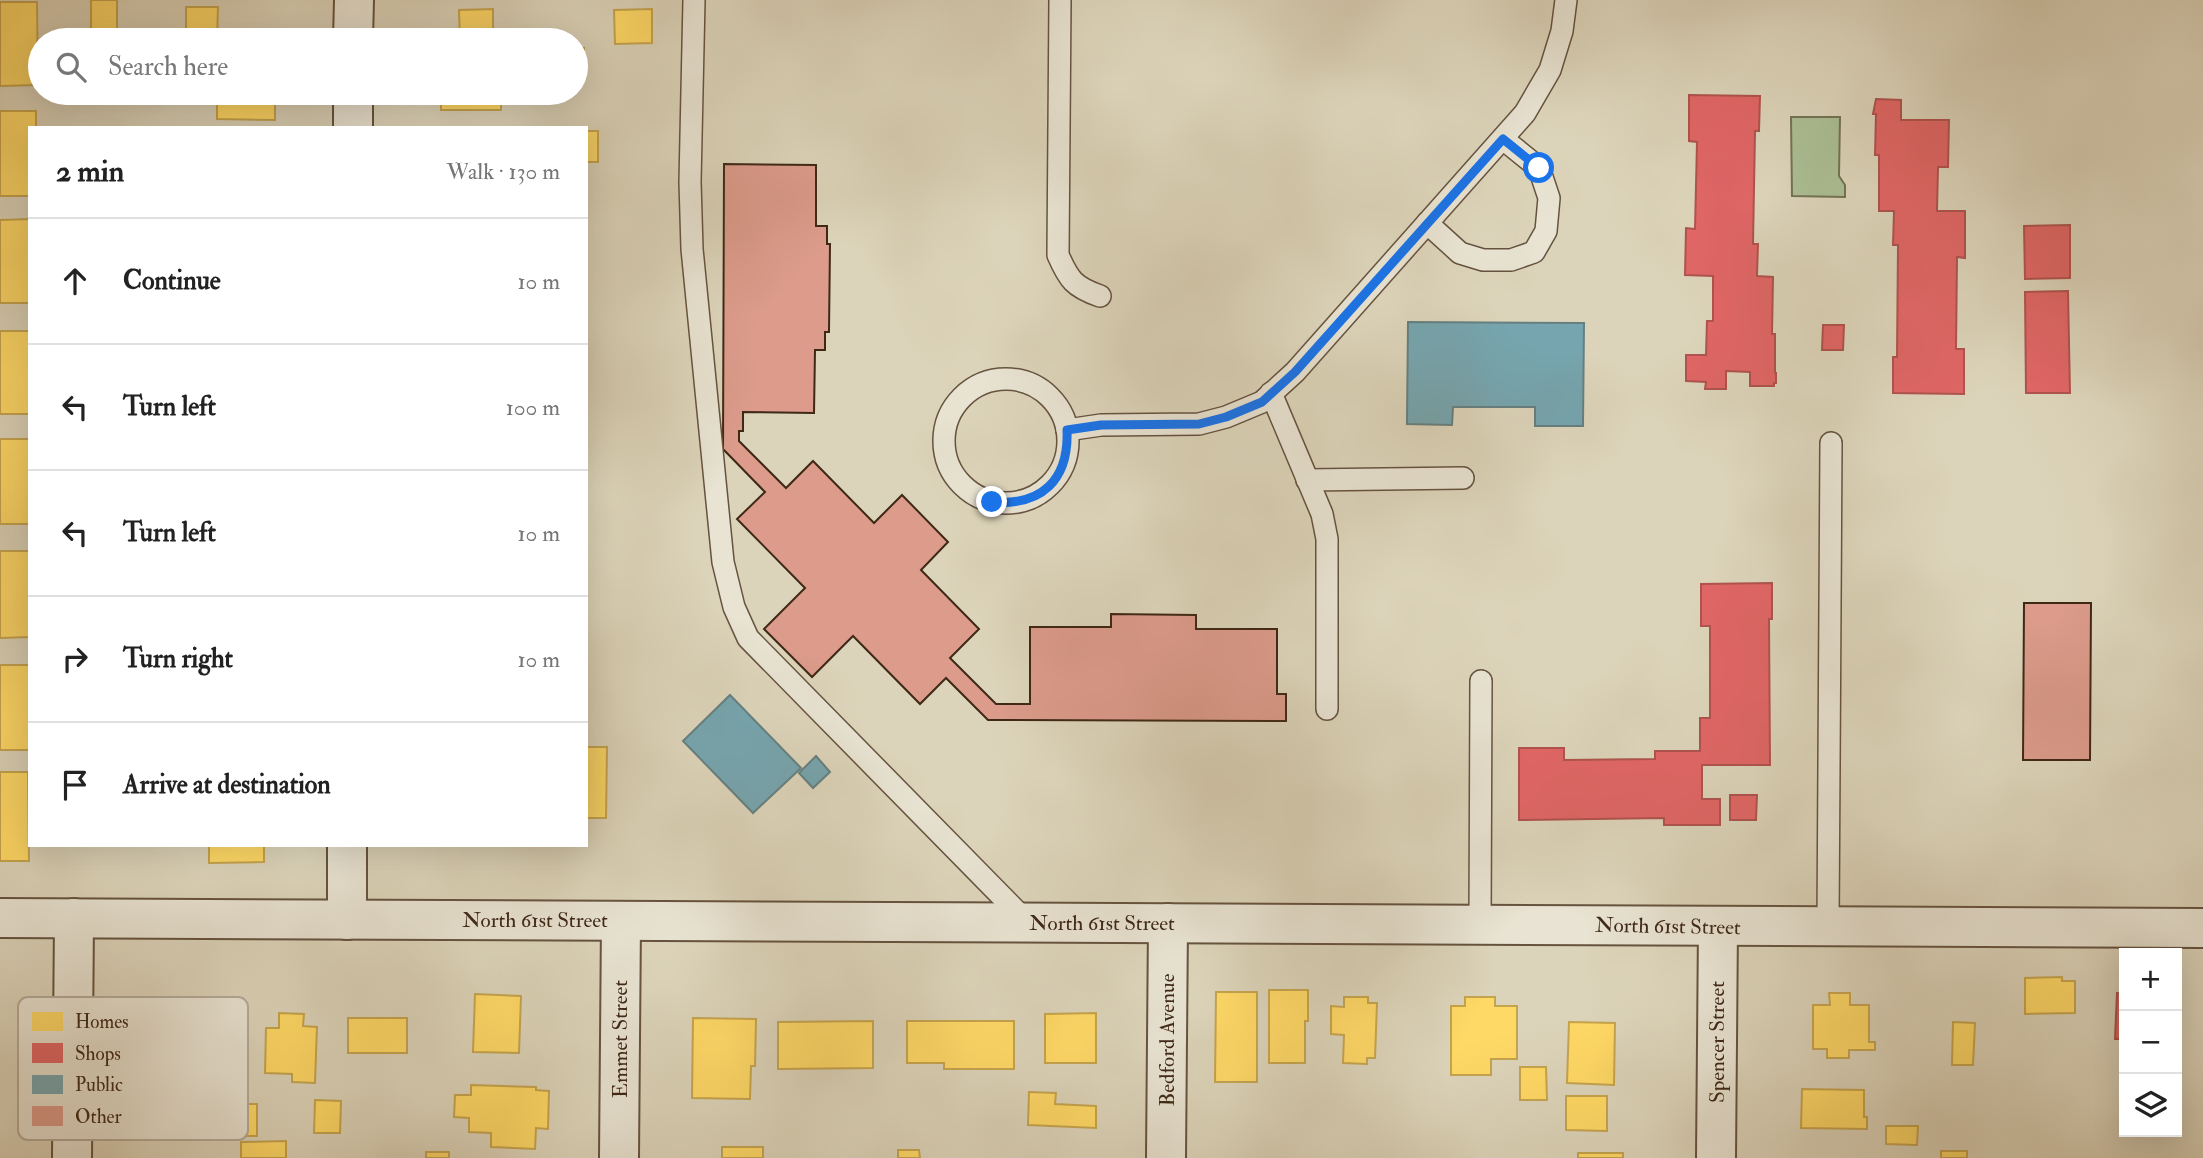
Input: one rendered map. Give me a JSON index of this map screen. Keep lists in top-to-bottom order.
{
  "streets": {
    "street": [
      "North 61st Street",
      "Emmet Street",
      "Bedford Avenue",
      "Spencer Street"
    ]
  },
  "crossings": [
    ["North 61st Street", "Emmet Street"],
    ["North 61st Street", "Bedford Avenue"],
    ["North 61st Street", "Spencer Street"]
  ],
  "legend": [
    "Homes",
    "Shops",
    "Public",
    "Other"
  ],
  "page": {
    "search": "Search here",
    "heading": ["2 min", "Walk · 130 m"],
    "list": [
      ["Continue", "10 m"],
      ["Turn left", "100 m"],
      ["Turn left", "10 m"],
      ["Turn right", "10 m"],
      "Arrive at destination"
    ],
    "map_buttons": ["+", "−"]
  }
}
